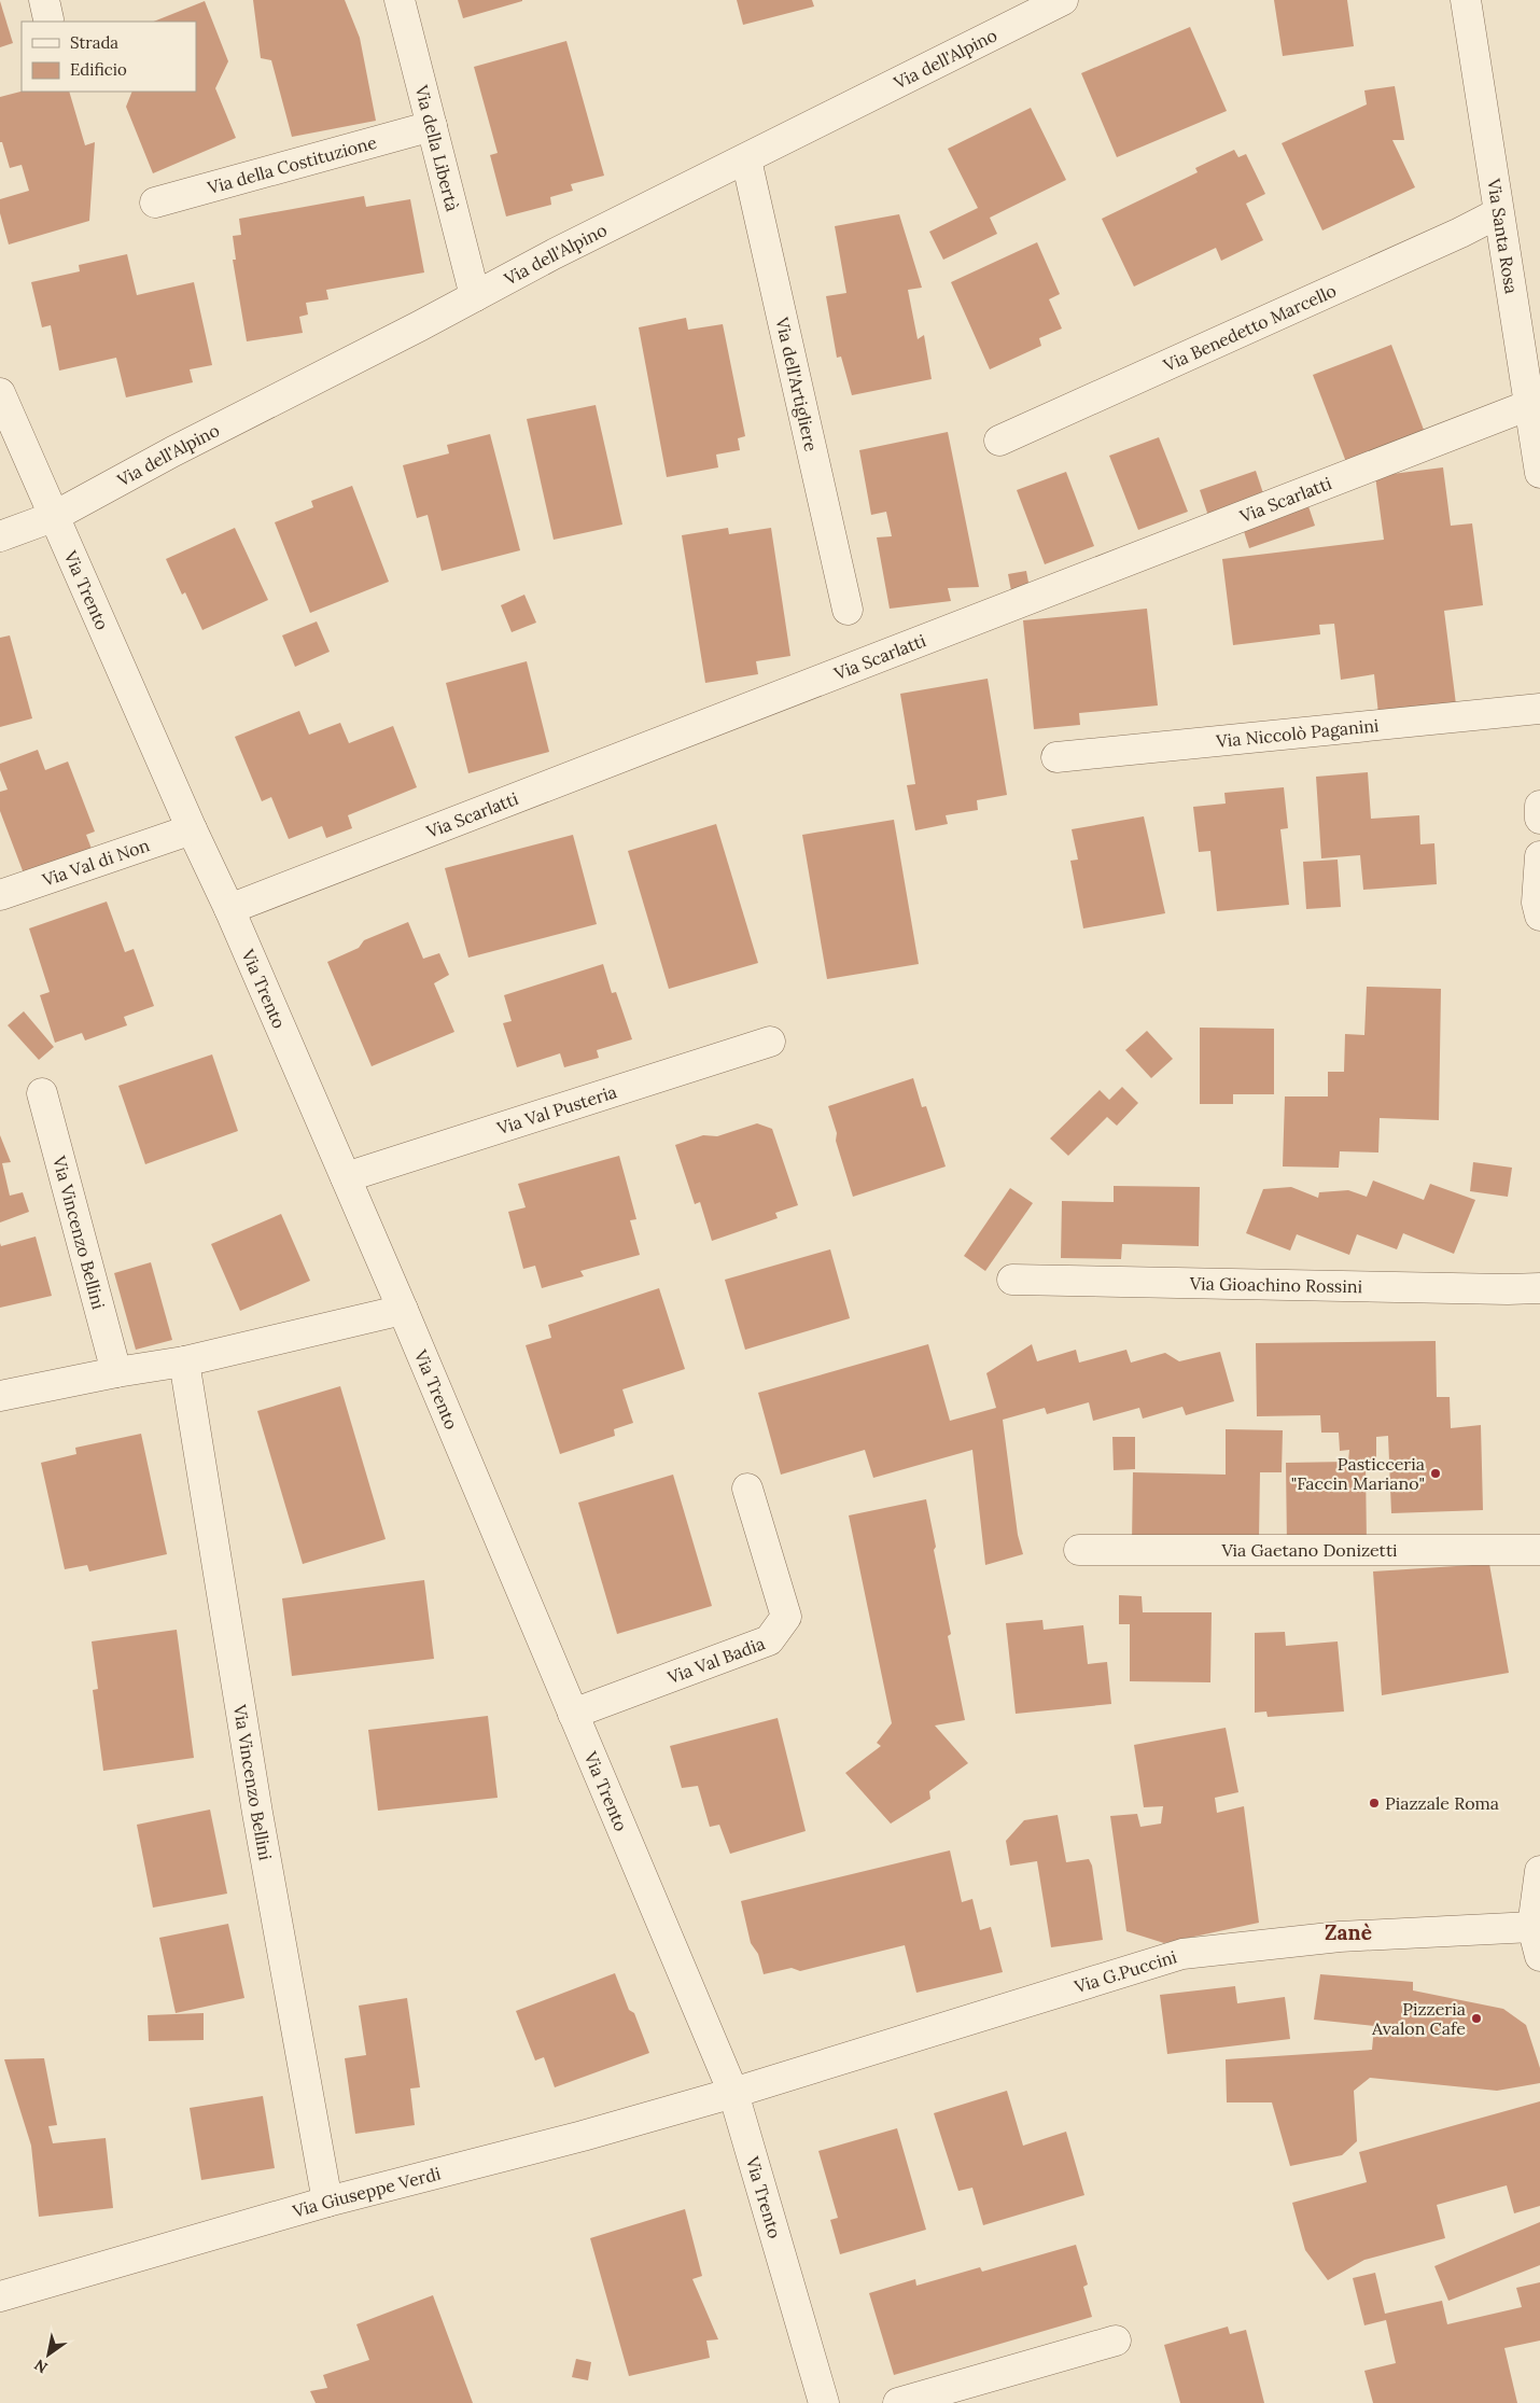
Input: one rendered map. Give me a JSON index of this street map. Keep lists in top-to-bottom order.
{
  "streets": {
    "street": [
      "Via dell'Alpino",
      "Via della Libertà",
      "Via della Costituzione",
      "Via Santa Rosa",
      "Via Benedetto Marcello",
      "Via dell'Artigliere",
      "Via Scarlatti",
      "Via Trento",
      "Via Niccolò Paganini",
      "Via Val di Non",
      "Via Val Pusteria",
      "Via Vincenzo Bellini",
      "Via Gioachino Rossini",
      "Via Gaetano Donizetti",
      "Via Val Badia",
      "Via G.Puccini",
      "Via Giuseppe Verdi"
    ]
  },
  "crossings": [
    ["Via dell'Alpino", "Via della Libertà"],
    ["Via dell'Alpino", "Via dell'Artigliere"],
    ["Via dell'Alpino", "Via Trento"],
    ["Via della Libertà", "Via della Costituzione"],
    ["Via Santa Rosa", "Via Benedetto Marcello"],
    ["Via Santa Rosa", "Via Scarlatti"],
    ["Via Scarlatti", "Via Trento"],
    ["Via Trento", "Via Val di Non"],
    ["Via Trento", "Via Val Pusteria"],
    ["Via Trento", "Via Val Badia"],
    ["Via Trento", "Via G.Puccini"],
    ["Via Trento", "Via Giuseppe Verdi"],
    ["Via Vincenzo Bellini", "Via Giuseppe Verdi"],
    ["Via G.Puccini", "Via Giuseppe Verdi"]
  ],
  "districts": ["Zanè"],
  "places": ["Pasticceria \"Faccin Mariano\"", "Piazzale Roma", "Pizzeria Avalon Cafe"],
  "legend": ["Strada", "Edificio"],
  "north": "bottom left"
}
